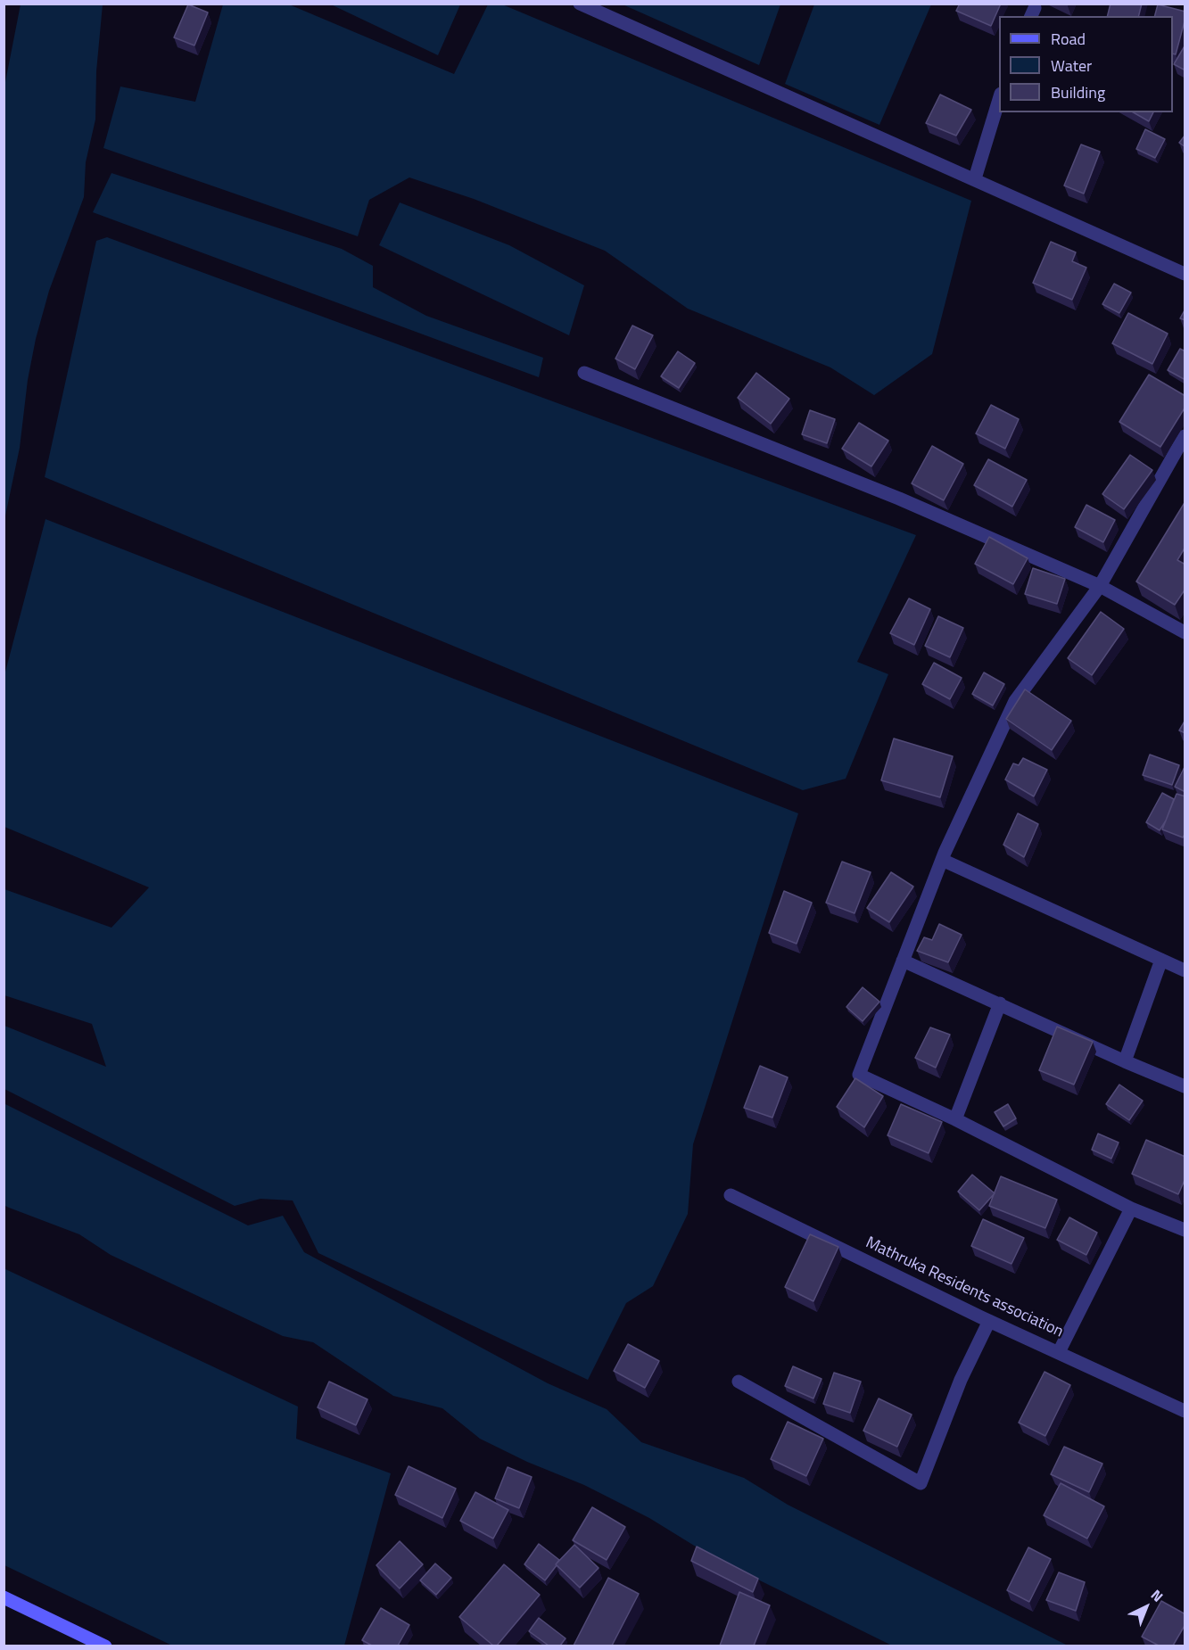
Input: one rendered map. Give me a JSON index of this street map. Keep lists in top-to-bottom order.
{
  "streets": {
    "street": ["Mathruka Residents association"]
  },
  "legend": ["Road", "Water", "Building"],
  "north": "top right"
}
